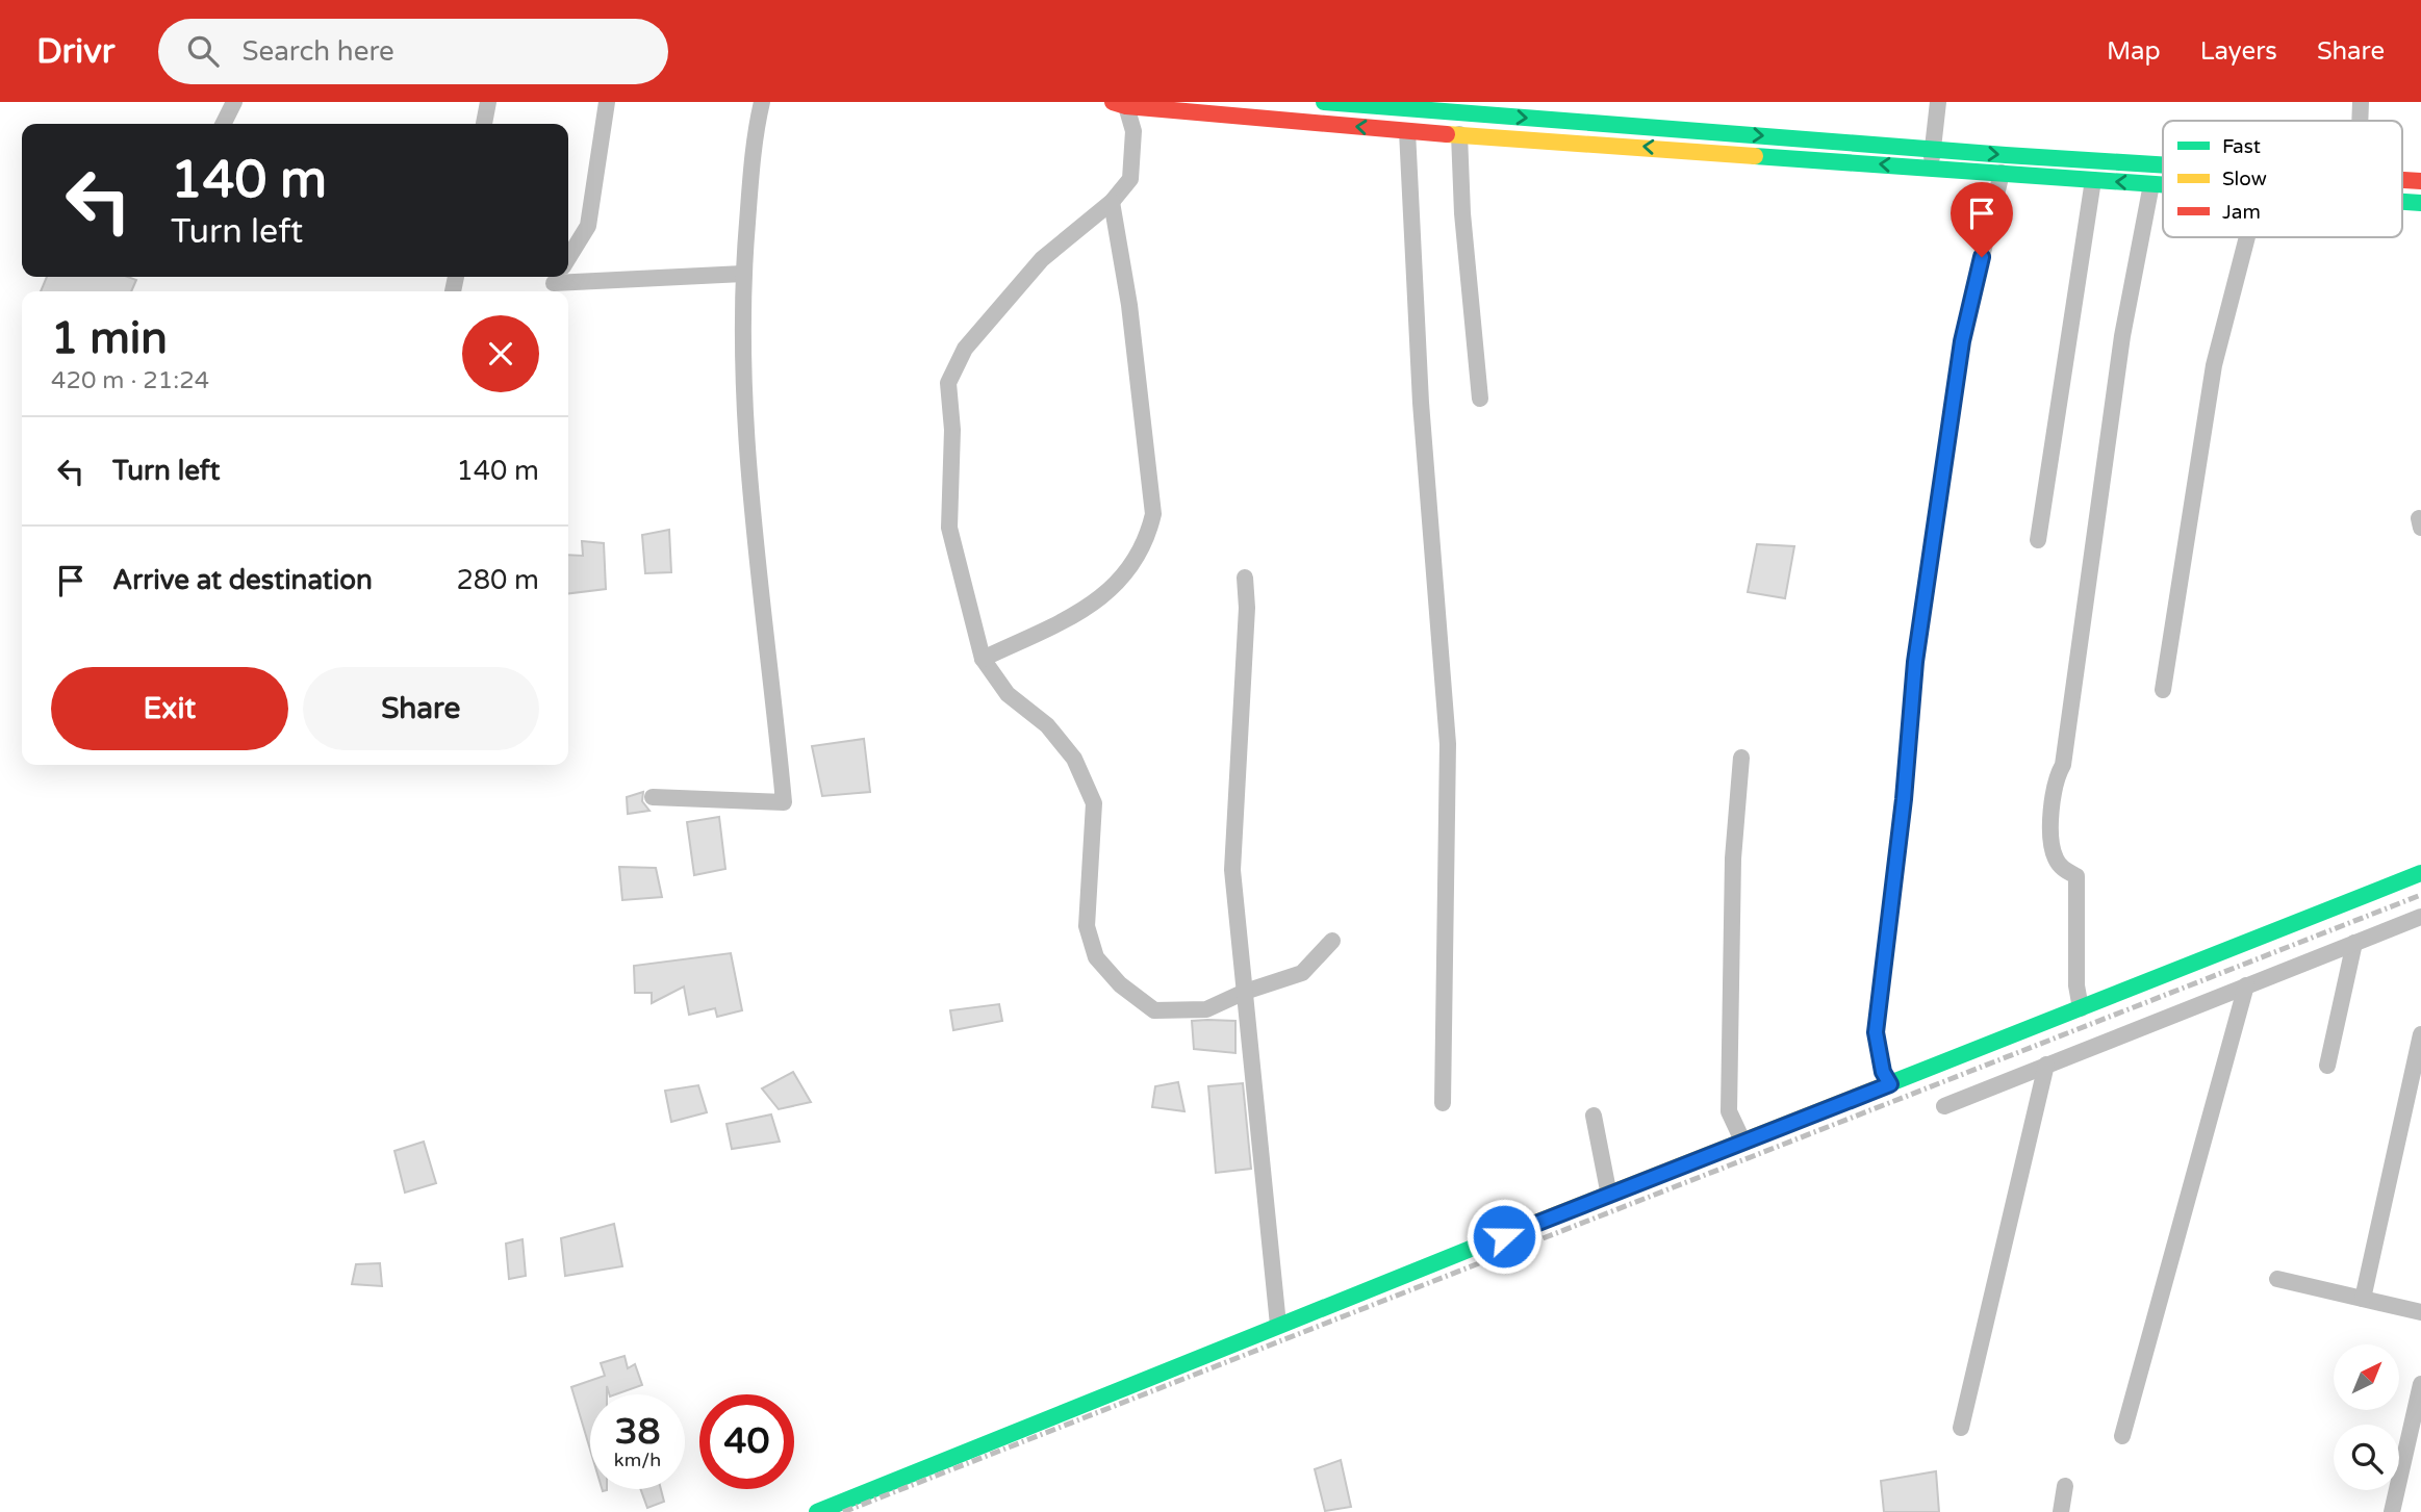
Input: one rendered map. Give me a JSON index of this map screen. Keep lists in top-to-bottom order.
{
  "legend": ["Fast", "Slow", "Jam"],
  "north": "top right",
  "page": {
    "header": "Drivr",
    "search": "Search here",
    "nav": ["Map", "Layers", "Share"],
    "turn": ["140 m", "Turn left"],
    "heading": ["1 min", "420 m · 21:24"],
    "list": [
      {
        "name": "Turn left",
        "value": "140 m"
      },
      {
        "name": "Arrive at destination",
        "value": "280 m"
      }
    ],
    "buttons": ["Exit", "Share"],
    "speed": "38 km/h",
    "limit": "40"
  }
}
